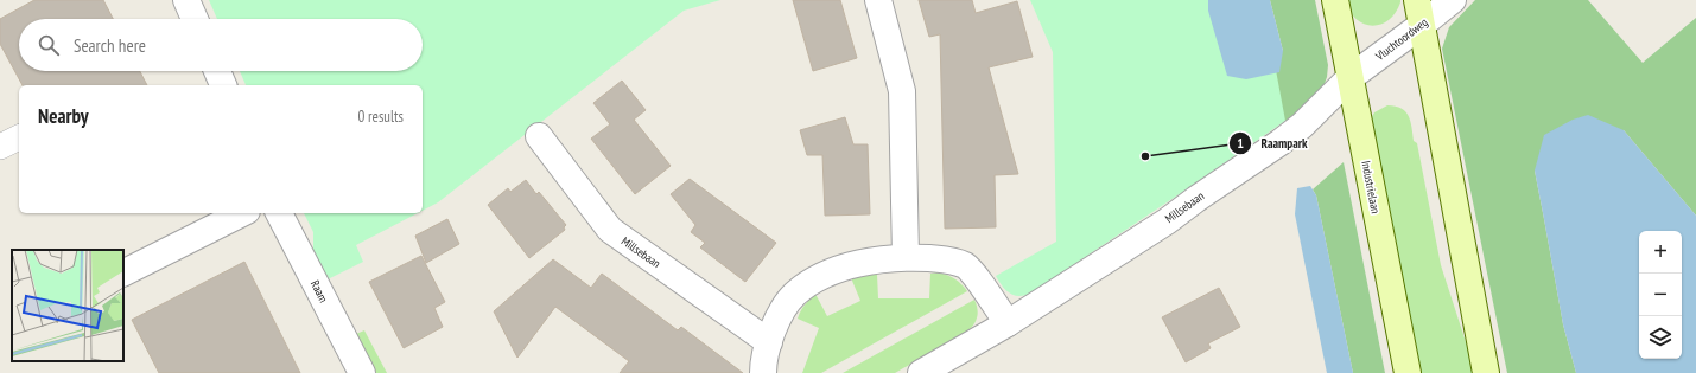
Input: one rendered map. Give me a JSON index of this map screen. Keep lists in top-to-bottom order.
{
  "streets": {
    "main road": ["Industrielaan"],
    "street": ["Vluchtoordweg", "Millsebaan", "Raam"]
  },
  "crossings": [
    ["Vluchtoordweg", "Industrielaan"],
    ["Vluchtoordweg", "Millsebaan"],
    ["Industrielaan", "Millsebaan"]
  ],
  "places": ["Raampark"],
  "page": {
    "search": "Search here",
    "heading": ["Nearby", "0 results"],
    "map_buttons": ["+", "−"]
  }
}
